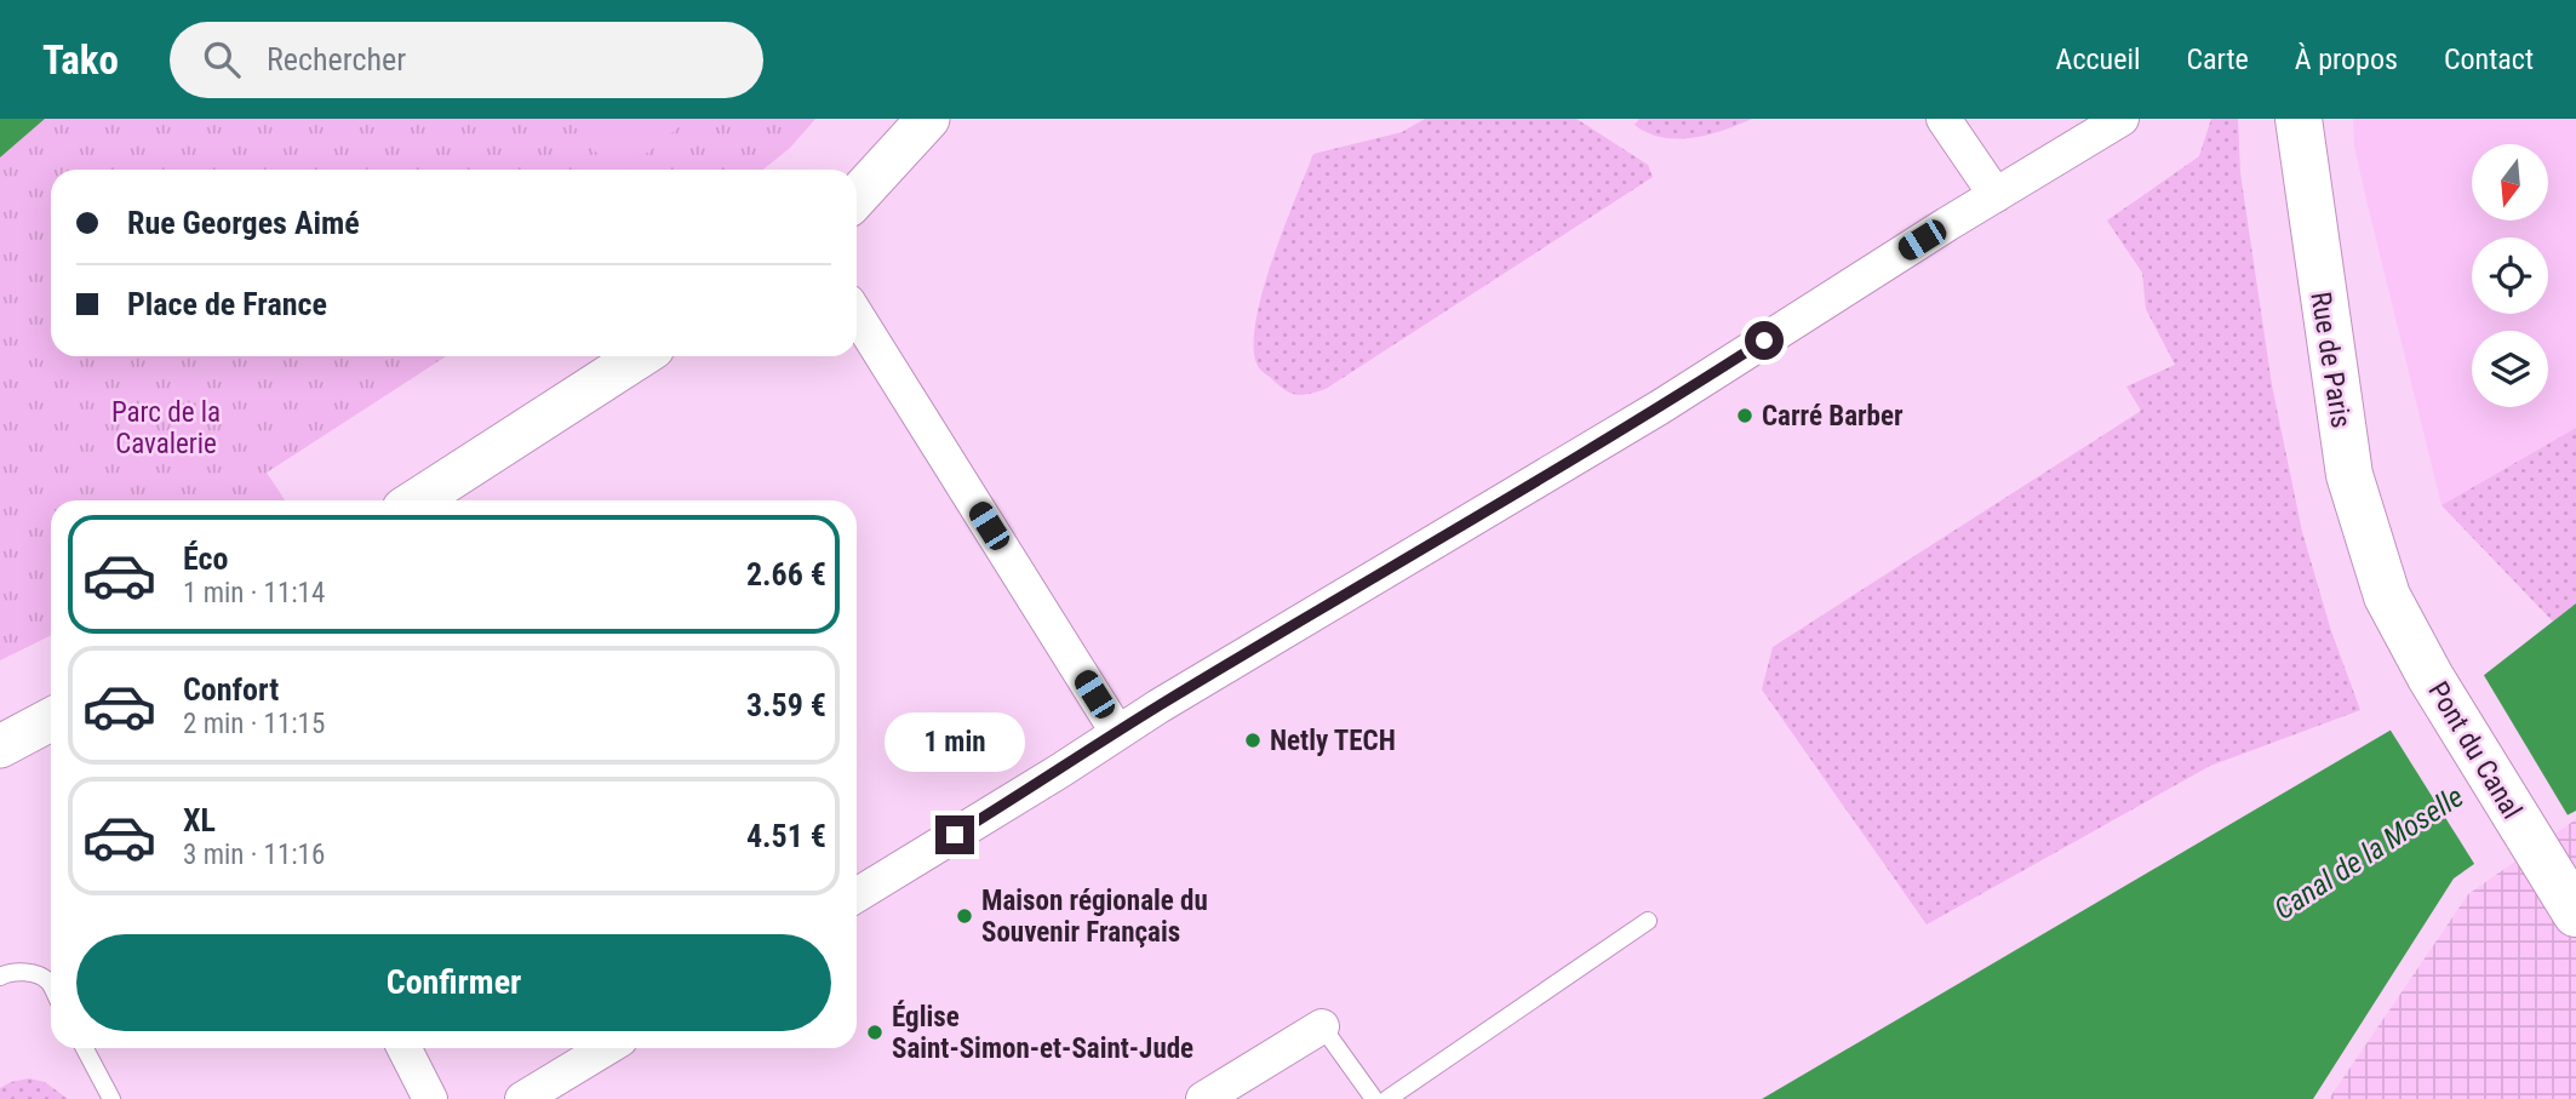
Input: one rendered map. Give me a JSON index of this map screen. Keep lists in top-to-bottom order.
{
  "streets": {
    "main road": ["Rue de Paris", "Pont du Canal"]
  },
  "crossings": [
    ["Rue de Paris", "Pont du Canal"]
  ],
  "water": ["Canal de la Moselle"],
  "parks": ["Parc de la Cavalerie"],
  "places": [
    "Carré Barber",
    "Netly TECH",
    "Maison régionale du Souvenir Français",
    "Église Saint-Simon-et-Saint-Jude"
  ],
  "north": "bottom",
  "page": {
    "header": "Tako",
    "search": "Rechercher",
    "nav": [
      "Accueil",
      "Carte",
      "À propos",
      "Contact"
    ],
    "banner": ["Rue Georges Aimé", "Place de France"],
    "list": [
      {
        "name": "Éco",
        "note": "1 min · 11:14",
        "value": "2.66 €"
      },
      {
        "name": "Confort",
        "note": "2 min · 11:15",
        "value": "3.59 €"
      },
      {
        "name": "XL",
        "note": "3 min · 11:16",
        "value": "4.51 €"
      }
    ],
    "bubble": "1 min",
    "buttons": "Confirmer"
  }
}
